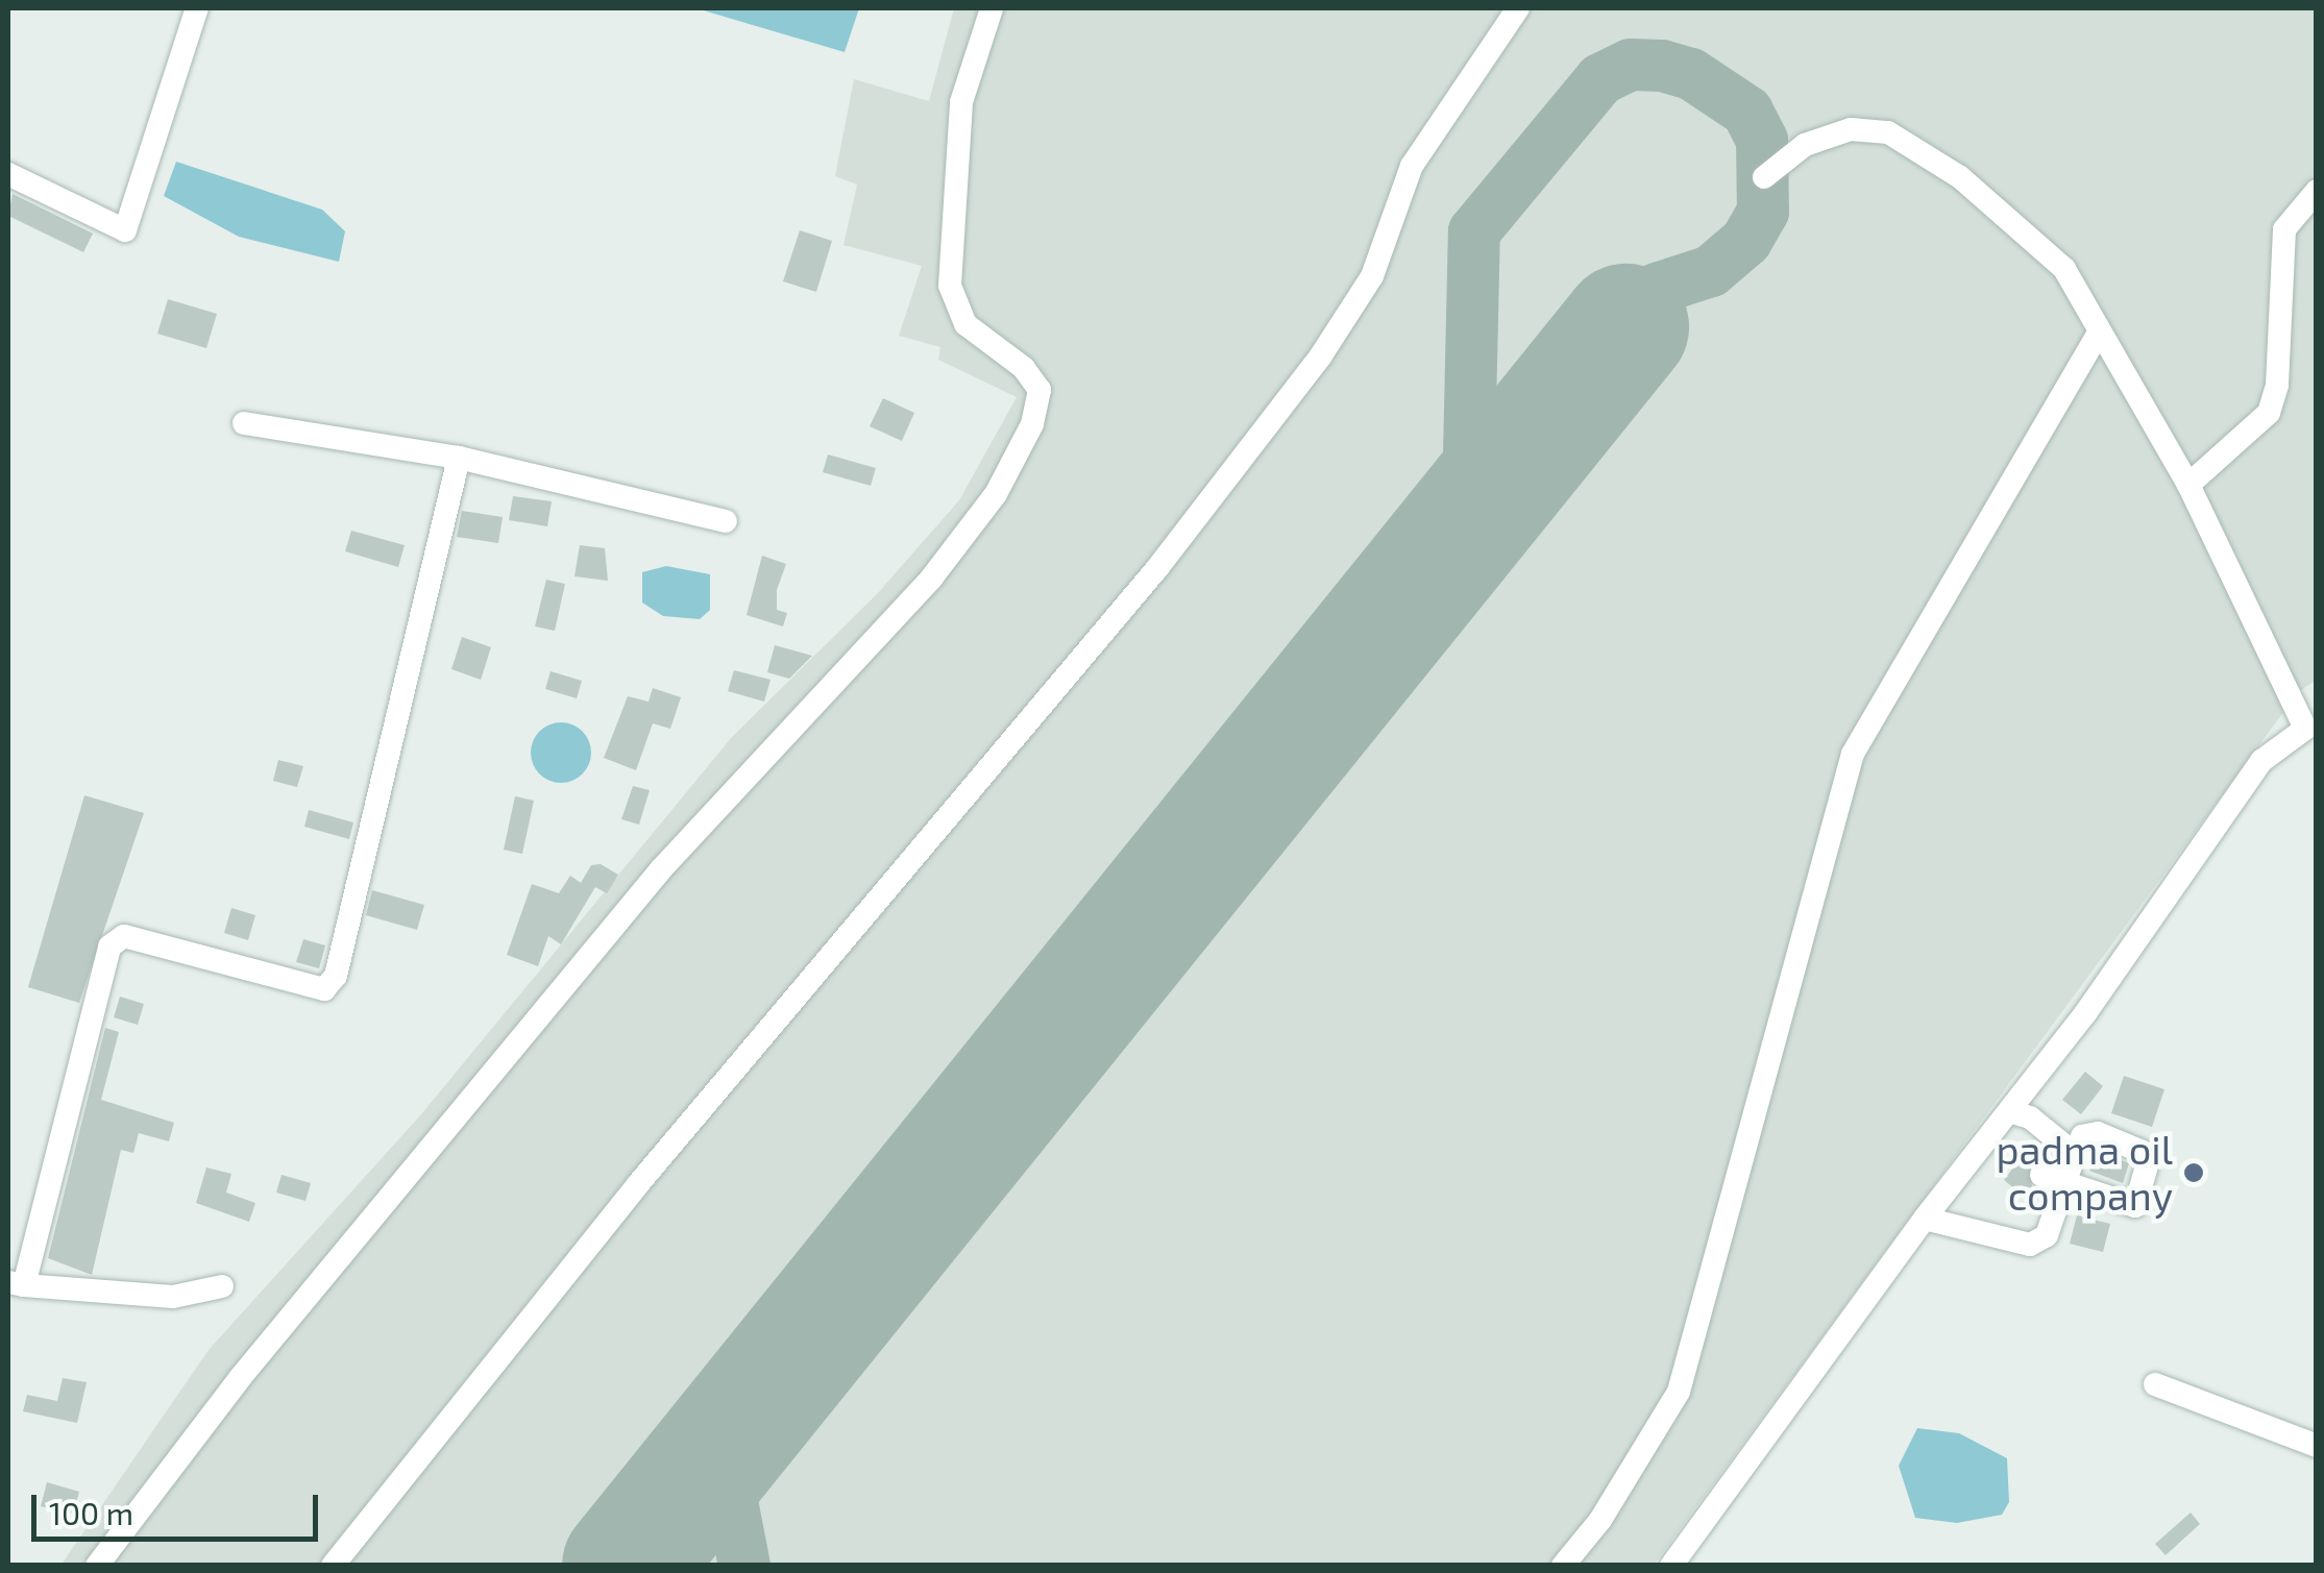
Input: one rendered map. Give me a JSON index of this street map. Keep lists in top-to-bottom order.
{
  "places": ["padma oil company"],
  "scale_bar": "100 m"
}
